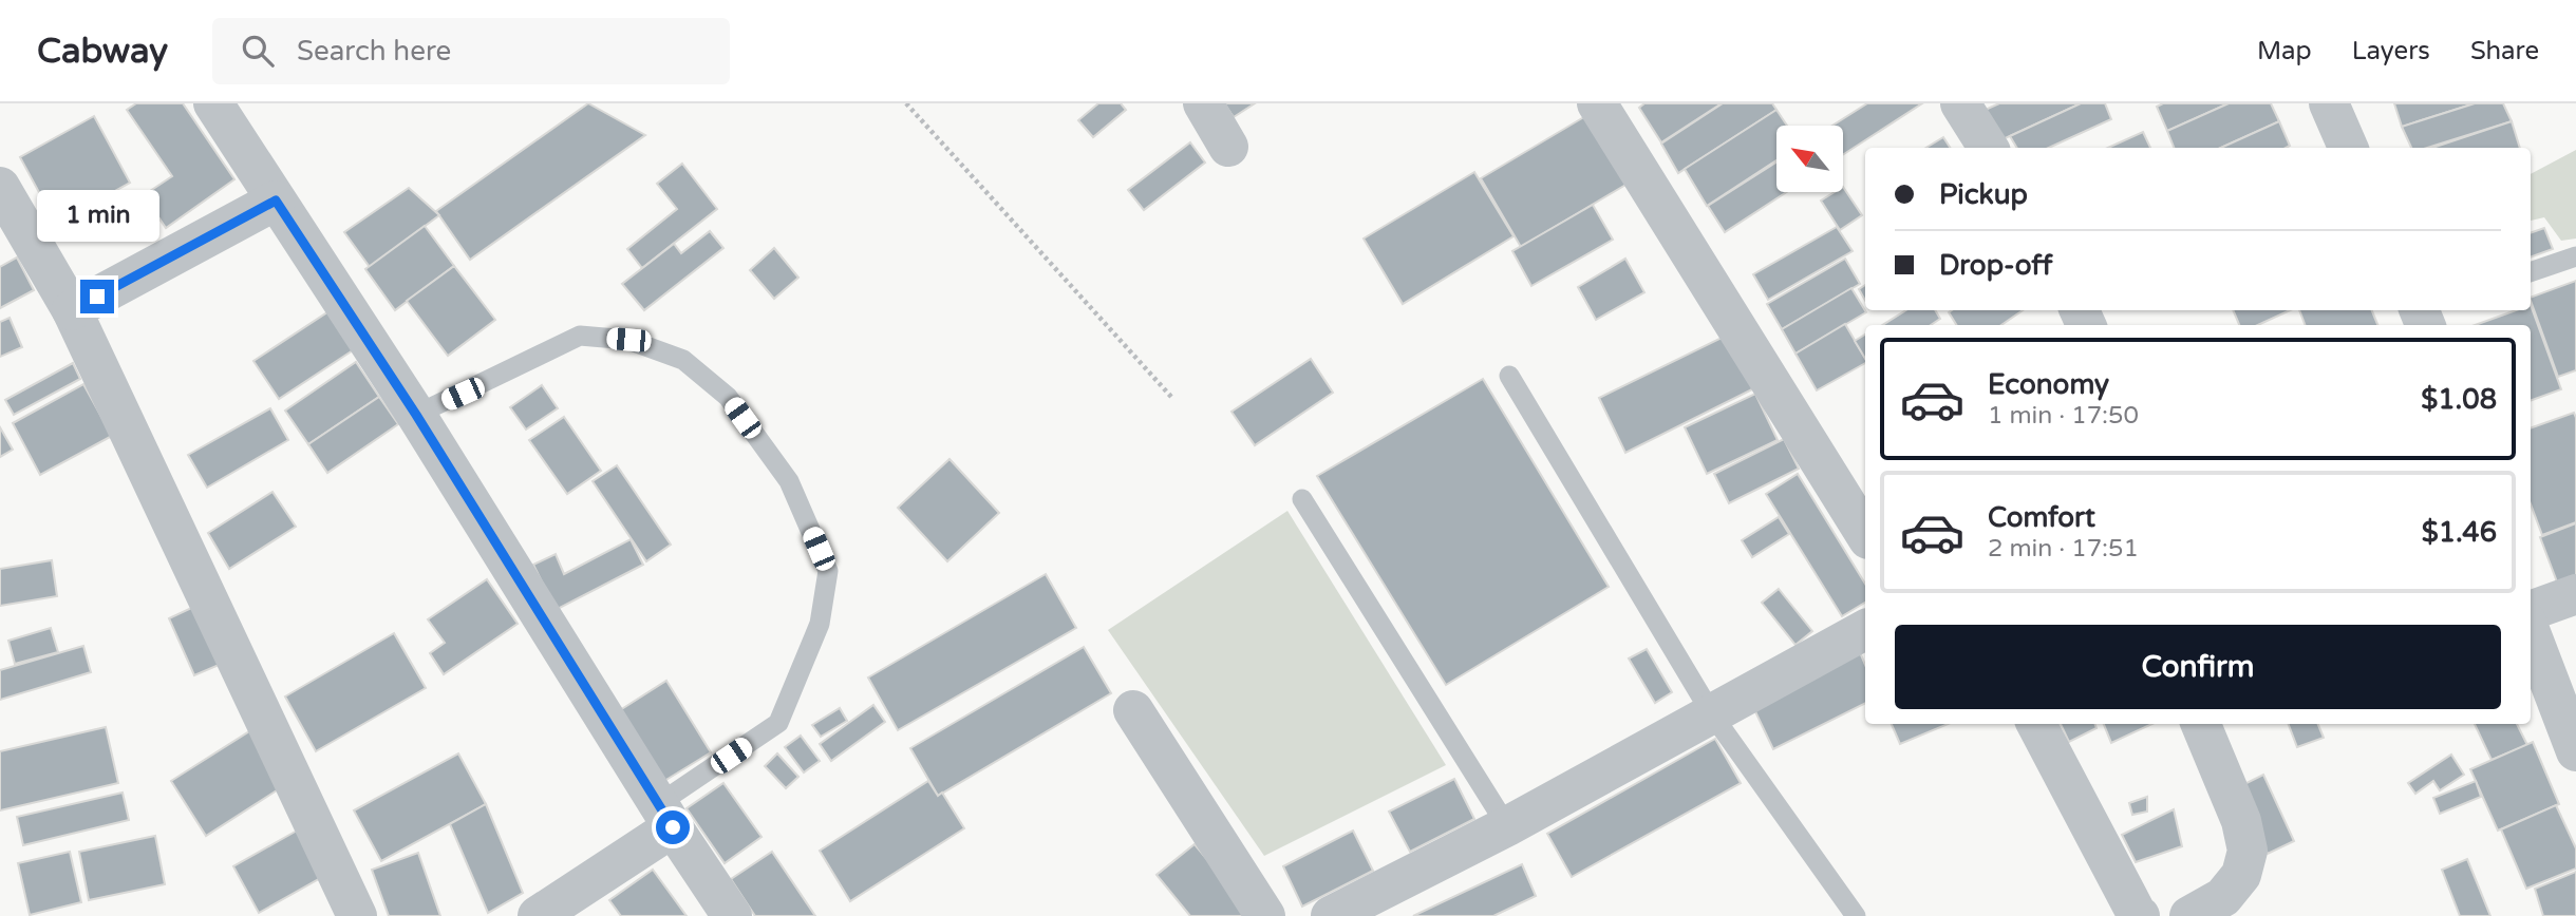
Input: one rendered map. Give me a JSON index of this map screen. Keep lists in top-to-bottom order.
{
  "north": "top left",
  "page": {
    "header": "Cabway",
    "search": "Search here",
    "nav": ["Map", "Layers", "Share"],
    "banner": ["Pickup", "Drop-off"],
    "bubble": "1 min",
    "list": [
      {
        "name": "Economy",
        "note": "1 min · 17:50",
        "value": "$1.08"
      },
      {
        "name": "Comfort",
        "note": "2 min · 17:51",
        "value": "$1.46"
      }
    ],
    "buttons": "Confirm"
  }
}
